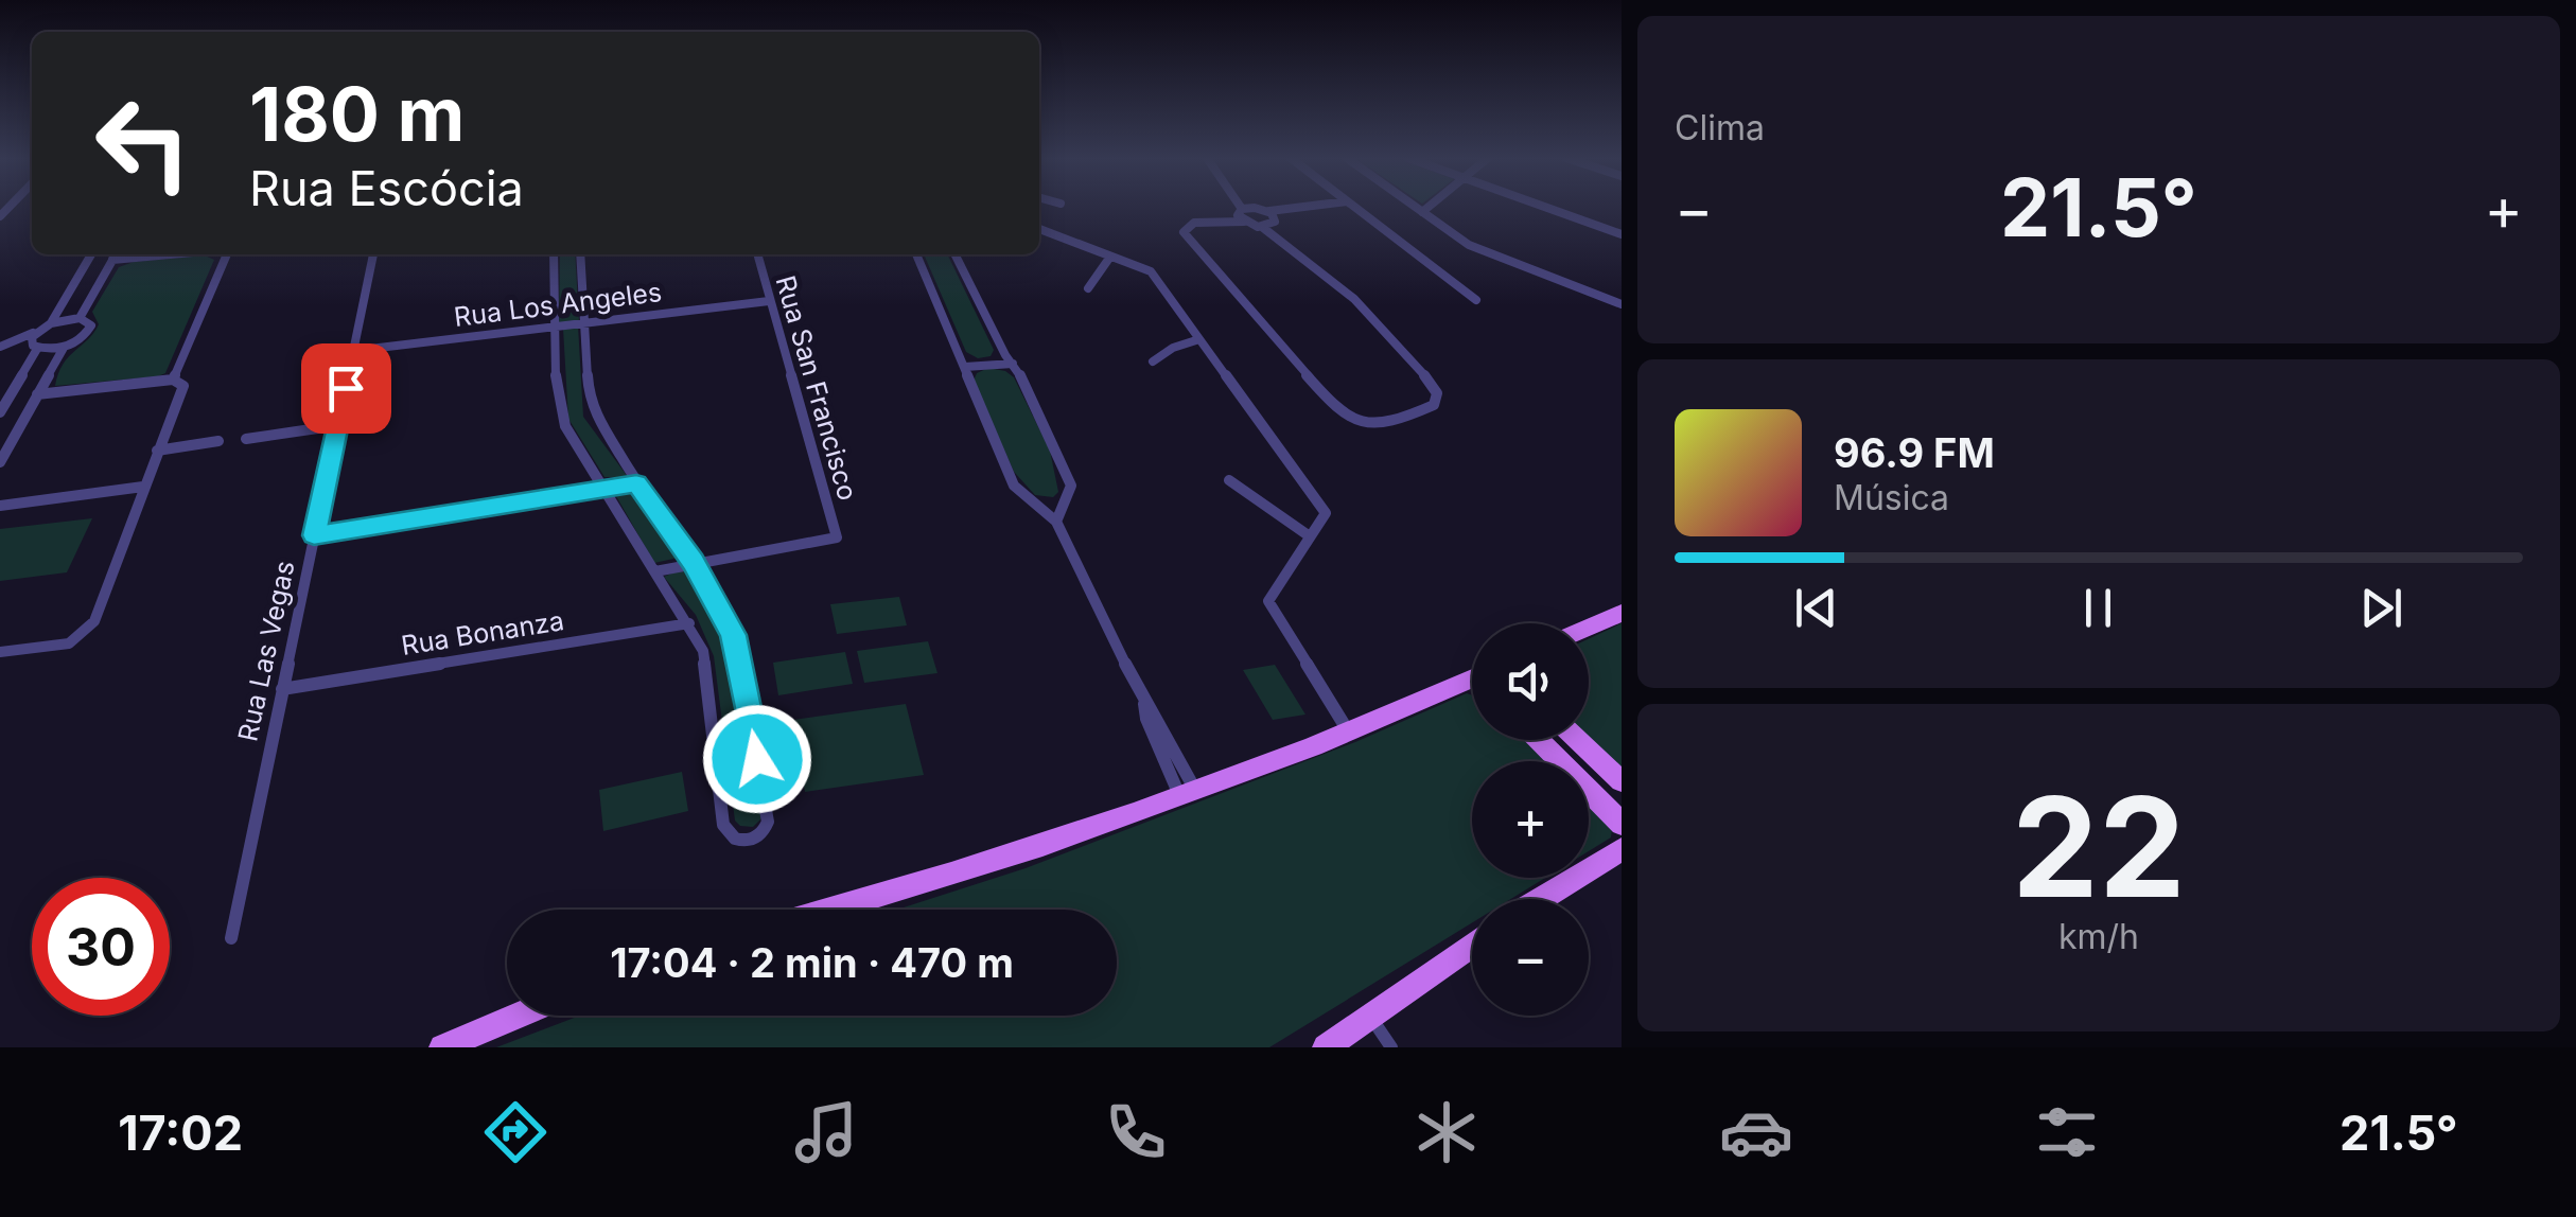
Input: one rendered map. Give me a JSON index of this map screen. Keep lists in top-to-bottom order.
{
  "streets": {
    "street": [
      "Rua Los Angeles",
      "Rua San Francisco",
      "Rua Bonanza",
      "Rua Las Vegas"
    ]
  },
  "crossings": [
    ["Rua Los Angeles", "Rua San Francisco"],
    ["Rua Los Angeles", "Rua Las Vegas"],
    ["Rua Bonanza", "Rua Las Vegas"]
  ],
  "page": {
    "tile": [
      "Clima",
      ["22", "km/h"]
    ],
    "turn": ["180 m", "Rua Escócia"],
    "heat": ["−", "21.5°", "+"],
    "song": ["96.9 FM", "Música"],
    "map_buttons": ["+", "−"],
    "limit": "30",
    "trip": "17:04 · 2 min · 470 m",
    "tabs": ["17:02", "21.5°"]
  }
}
